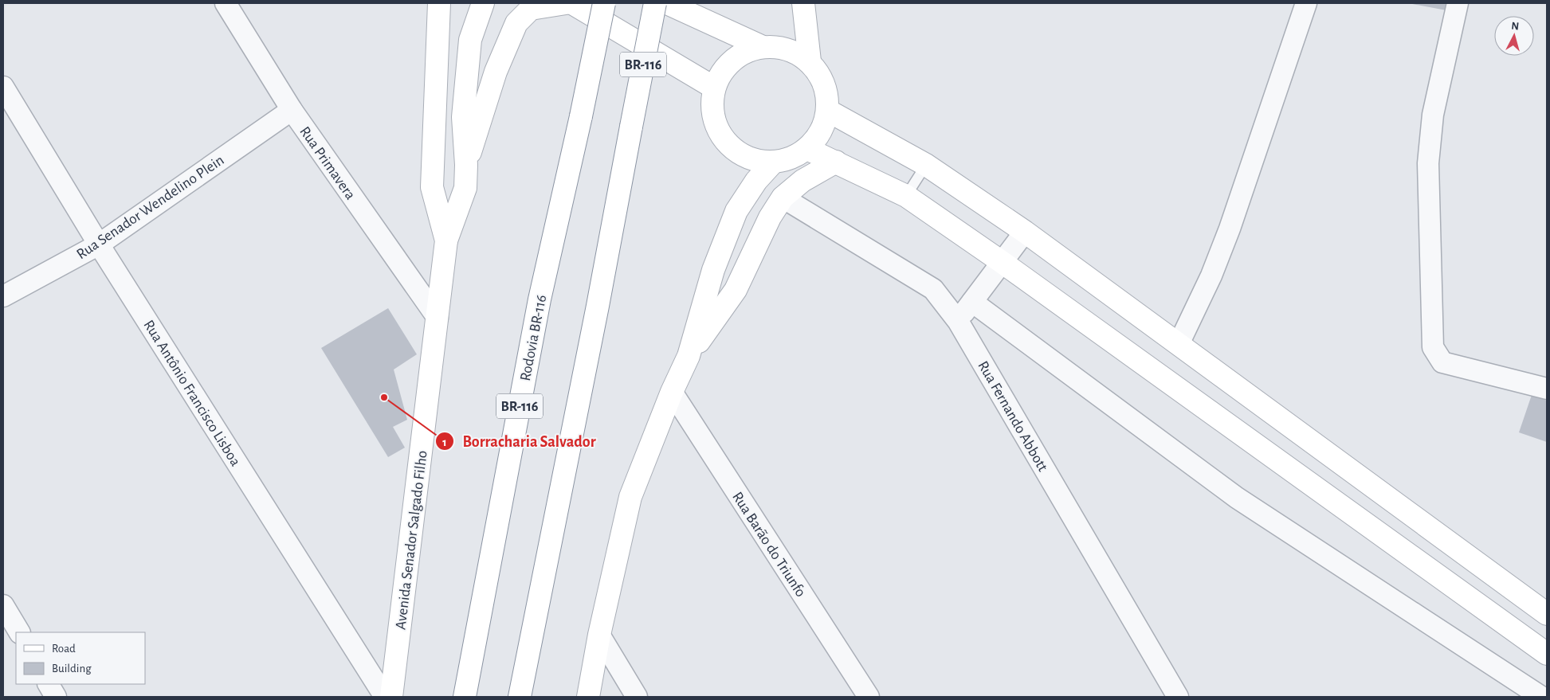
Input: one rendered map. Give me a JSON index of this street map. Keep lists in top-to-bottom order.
{
  "streets": {
    "main road": ["BR-116", "Rodovia BR-116", "Avenida Senador Salgado Filho"],
    "street": [
      "Rua Primavera",
      "Rua Senador Wendelino Plein",
      "Rua Antônio Francisco Lisboa",
      "Rua Fernando Abbott",
      "Rua Barão do Triunfo"
    ]
  },
  "crossings": [
    ["Rua Primavera", "Rua Senador Wendelino Plein"],
    ["Rua Primavera", "Avenida Senador Salgado Filho"],
    ["Rua Senador Wendelino Plein", "Rua Antônio Francisco Lisboa"]
  ],
  "places": ["Borracharia Salvador"],
  "legend": ["Road", "Building"],
  "north": "top"
}
